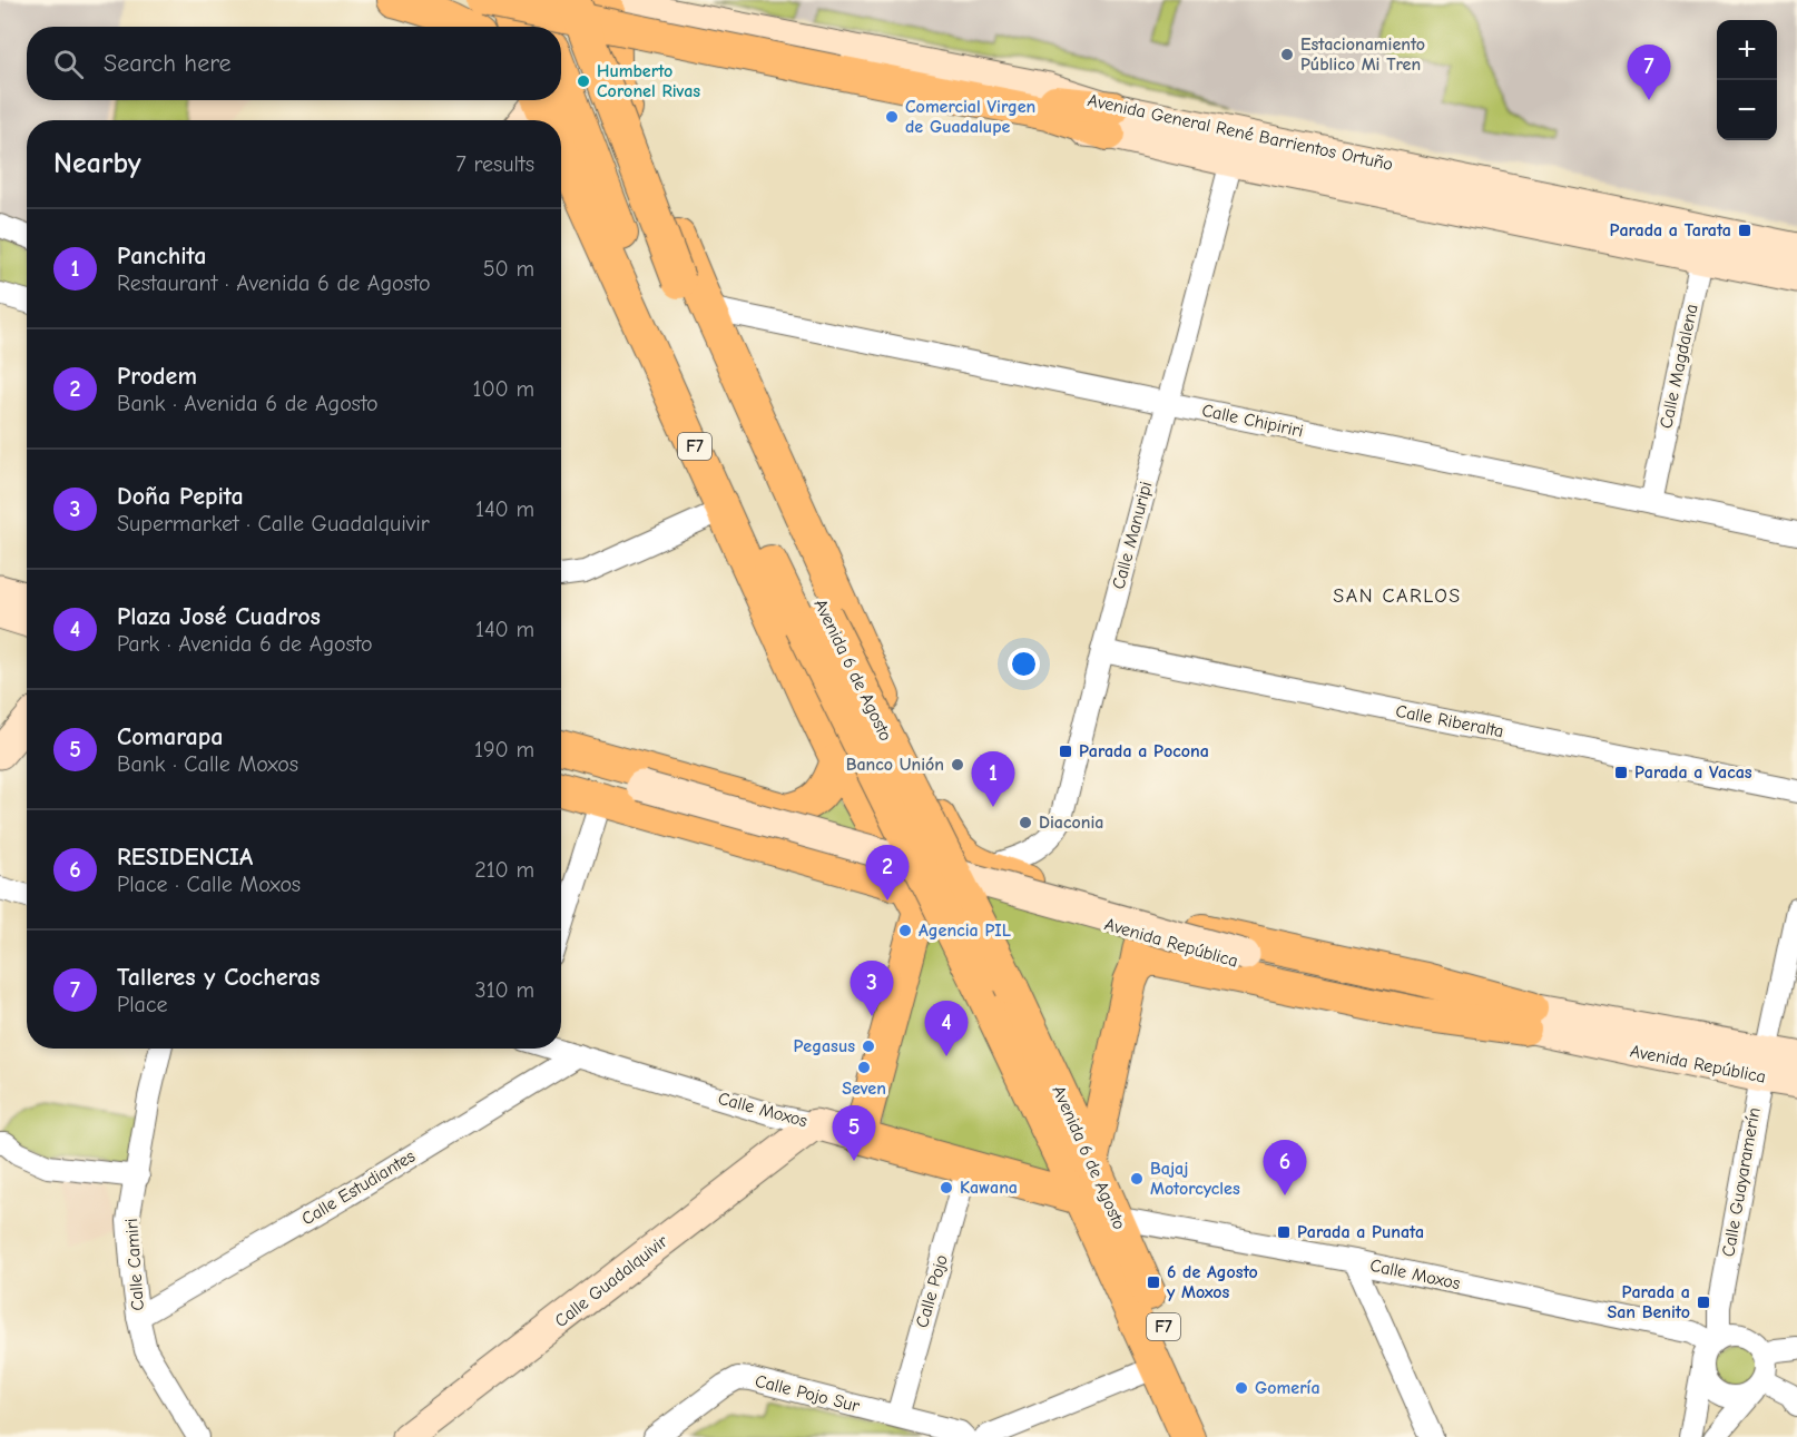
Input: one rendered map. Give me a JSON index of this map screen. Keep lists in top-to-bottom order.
{
  "streets": {
    "main road": [
      "Avenida General René Barrientos Ortuño",
      "F7",
      "Avenida 6 de Agosto",
      "Avenida República",
      "Calle Moxos",
      "Calle Guadalquivir"
    ],
    "street": [
      "Calle Magdalena",
      "Calle Chipiriri",
      "Calle Manuripi",
      "Calle Riberalta",
      "Calle Guayaramerín",
      "Calle Estudiantes",
      "Calle Camiri",
      "Calle Pojo",
      "Calle Pojo Sur"
    ]
  },
  "crossings": [
    ["Avenida General René Barrientos Ortuño", "Calle Magdalena"],
    ["Avenida General René Barrientos Ortuño", "Calle Manuripi"],
    ["Avenida General René Barrientos Ortuño", "Avenida 6 de Agosto"],
    ["Calle Magdalena", "Calle Chipiriri"],
    ["Calle Chipiriri", "Calle Manuripi"],
    ["Calle Chipiriri", "Avenida 6 de Agosto"],
    ["Calle Manuripi", "Avenida 6 de Agosto"],
    ["Calle Manuripi", "Calle Riberalta"],
    ["Calle Manuripi", "Avenida República"],
    ["Avenida 6 de Agosto", "Avenida República"],
    ["Avenida 6 de Agosto", "Calle Moxos"],
    ["Avenida República", "Calle Guayaramerín"],
    ["Calle Moxos", "Calle Guayaramerín"],
    ["Calle Moxos", "Calle Estudiantes"],
    ["Calle Moxos", "Calle Guadalquivir"],
    ["Calle Moxos", "Calle Pojo"],
    ["Calle Estudiantes", "Calle Camiri"],
    ["Calle Pojo", "Calle Pojo Sur"]
  ],
  "districts": ["SAN CARLOS"],
  "places": {
    "other": [
      "Estacionamiento Público Mi Tren",
      "Humberto Coronel Rivas",
      "Comercial Virgen de Guadalupe",
      "Banco Unión",
      "Diaconia",
      "Agencia PIL",
      "Pegasus",
      "Seven",
      "Bajaj Motorcycles",
      "Kawana",
      "Gomería"
    ],
    "transit": [
      "Parada a Tarata",
      "Parada a Pocona",
      "Parada a Vacas",
      "Parada a Punata",
      "6 de Agosto y Moxos",
      "Parada a San Benito"
    ]
  },
  "page": {
    "map_buttons": ["+", "−"],
    "search": "Search here",
    "pins": [
      "7",
      "1",
      "2",
      "3",
      "4",
      "5",
      "6"
    ],
    "heading": ["Nearby", "7 results"],
    "list": [
      {
        "mark": "1",
        "name": "Panchita",
        "note": "Restaurant · Avenida 6 de Agosto",
        "value": "50 m"
      },
      {
        "mark": "2",
        "name": "Prodem",
        "note": "Bank · Avenida 6 de Agosto",
        "value": "100 m"
      },
      {
        "mark": "3",
        "name": "Doña Pepita",
        "note": "Supermarket · Calle Guadalquivir",
        "value": "140 m"
      },
      {
        "mark": "4",
        "name": "Plaza José Cuadros",
        "note": "Park · Avenida 6 de Agosto",
        "value": "140 m"
      },
      {
        "mark": "5",
        "name": "Comarapa",
        "note": "Bank · Calle Moxos",
        "value": "190 m"
      },
      {
        "mark": "6",
        "name": "RESIDENCIA",
        "note": "Place · Calle Moxos",
        "value": "210 m"
      },
      {
        "mark": "7",
        "name": "Talleres y Cocheras",
        "note": "Place",
        "value": "310 m"
      }
    ]
  }
}
